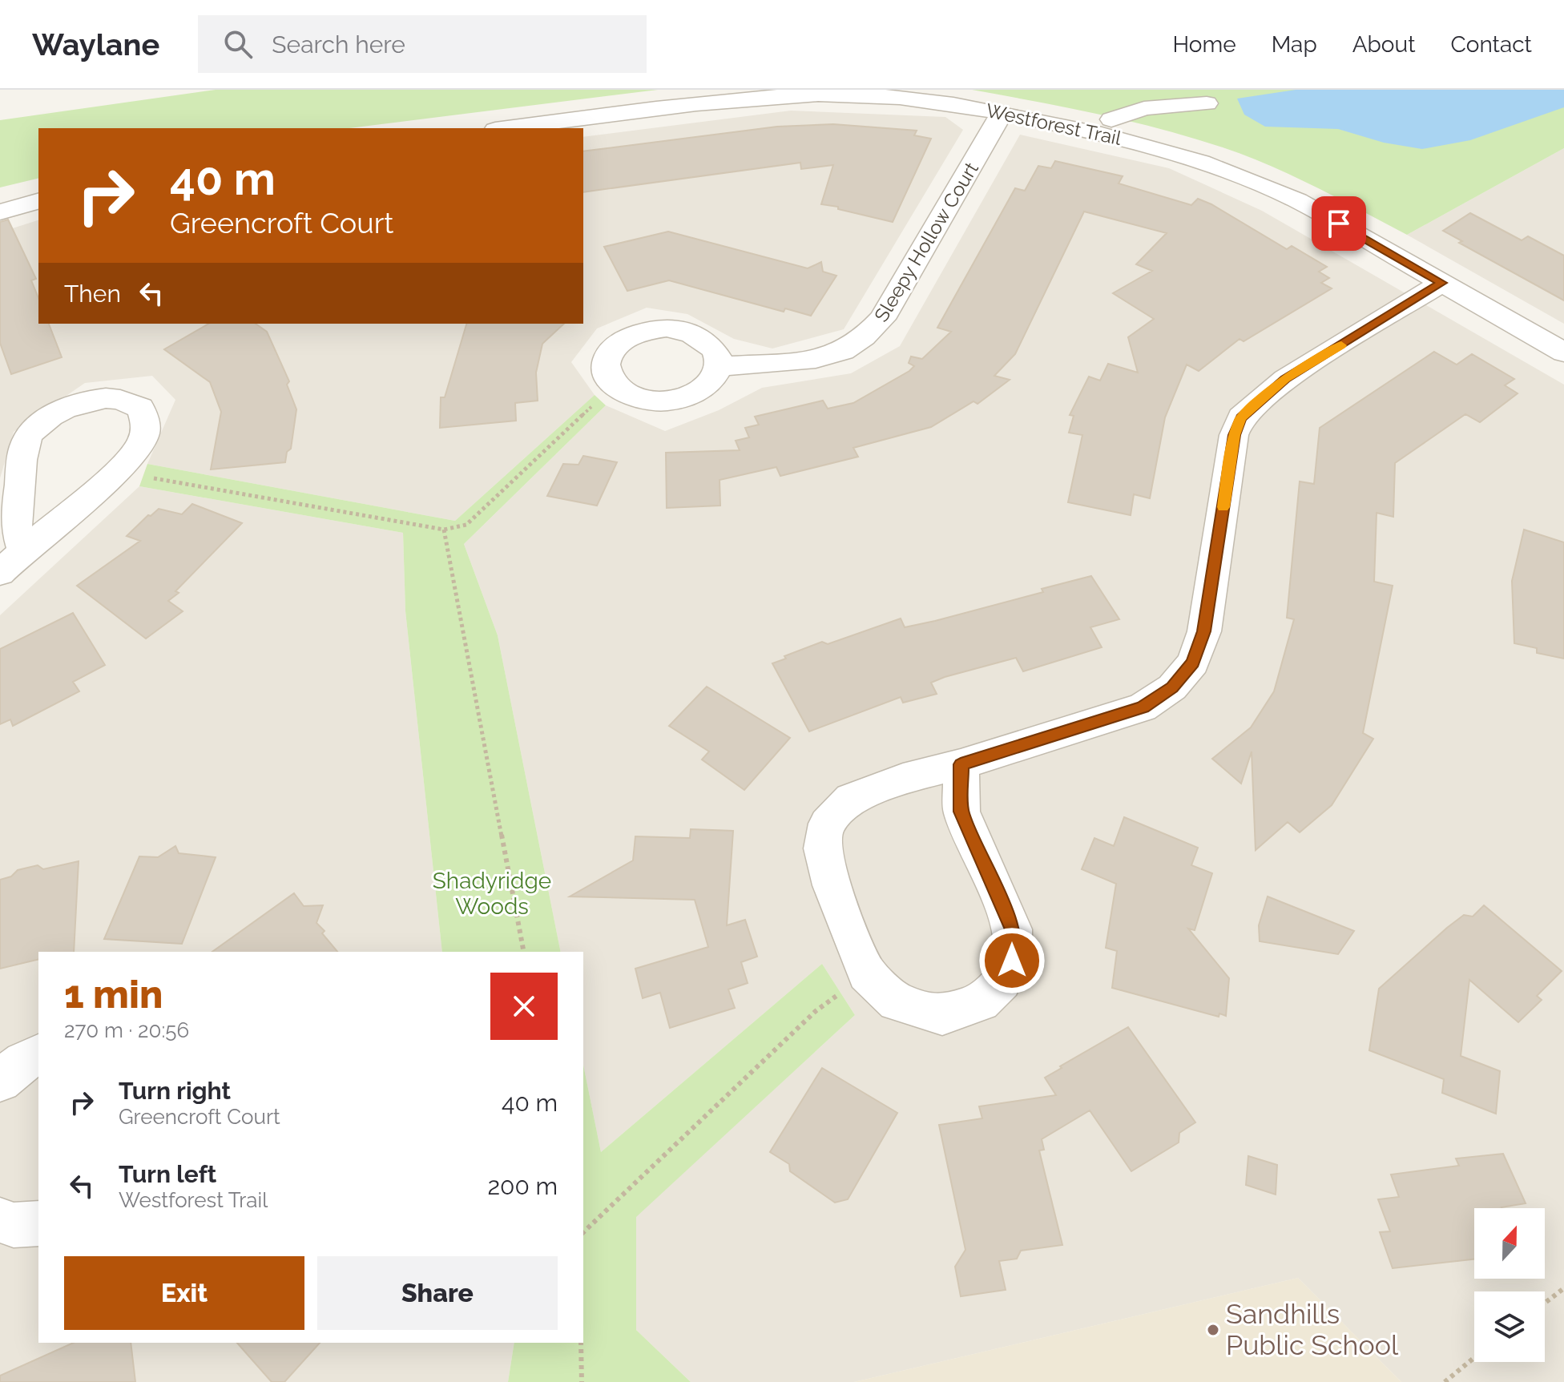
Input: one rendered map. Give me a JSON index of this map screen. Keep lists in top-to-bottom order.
{
  "streets": {
    "street": ["Westforest Trail", "Sleepy Hollow Court"]
  },
  "crossings": [
    ["Westforest Trail", "Sleepy Hollow Court"]
  ],
  "parks": ["Shadyridge Woods"],
  "places": ["Sandhills Public School"],
  "north": "top",
  "page": {
    "header": "Waylane",
    "search": "Search here",
    "nav": [
      "Home",
      "Map",
      "About",
      "Contact"
    ],
    "turn": ["40 m", "Greencroft Court"],
    "then": "Then",
    "heading": ["1 min", "270 m · 20:56"],
    "list": [
      {
        "name": "Turn right",
        "note": "Greencroft Court",
        "value": "40 m"
      },
      {
        "name": "Turn left",
        "note": "Westforest Trail",
        "value": "200 m"
      }
    ],
    "buttons": ["Exit", "Share"]
  }
}
